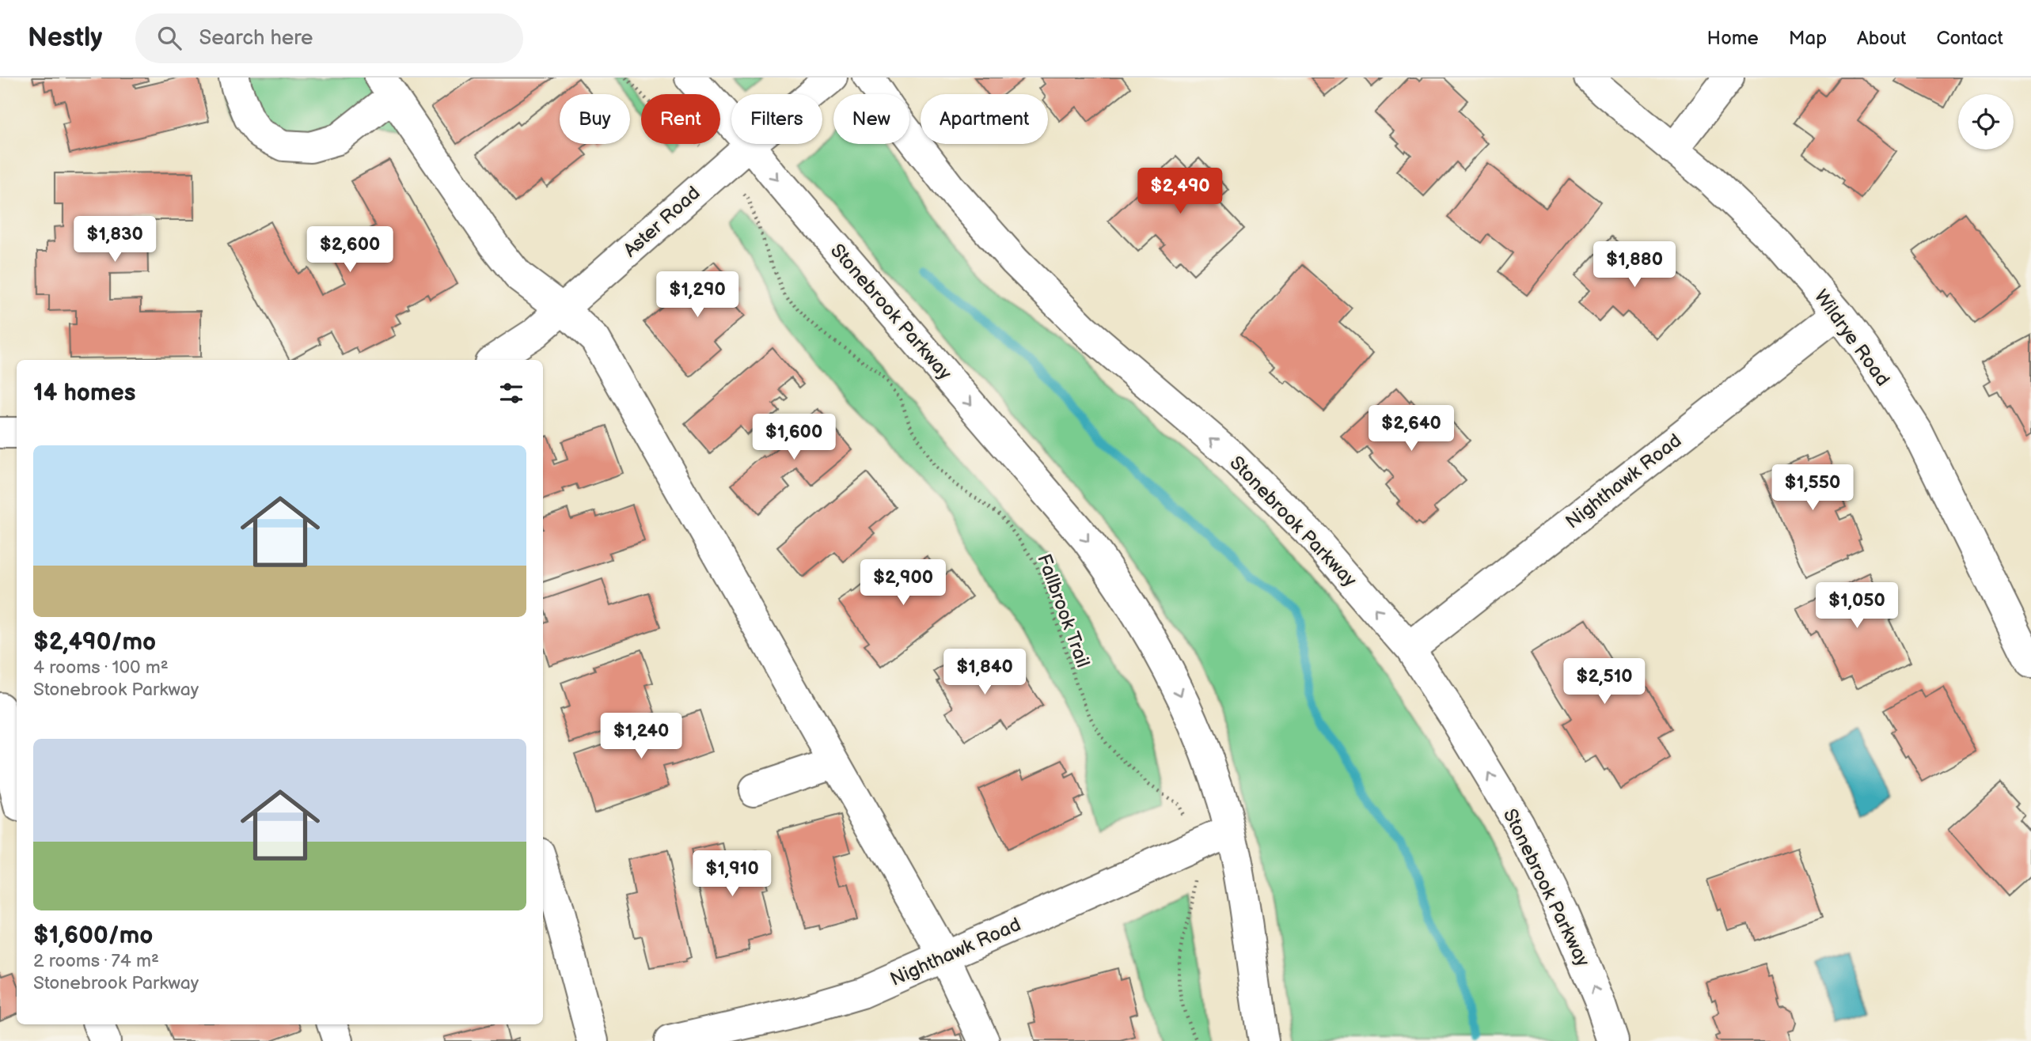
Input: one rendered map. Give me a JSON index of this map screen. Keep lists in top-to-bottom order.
{
  "streets": {
    "street": [
      "Aster Road",
      "Stonebrook Parkway",
      "Wildrye Road",
      "Nighthawk Road"
    ],
    "path": ["Fallbrook Trail"]
  },
  "crossings": [
    ["Aster Road", "Stonebrook Parkway"],
    ["Stonebrook Parkway", "Nighthawk Road"],
    ["Wildrye Road", "Nighthawk Road"]
  ],
  "page": {
    "header": "Nestly",
    "search": "Search here",
    "nav": [
      "Home",
      "Map",
      "About",
      "Contact"
    ],
    "chip": [
      "Buy",
      "Rent",
      "Filters",
      "New",
      "Apartment"
    ],
    "price": [
      "$2,490",
      "$1,830",
      "$2,600",
      "$1,880",
      "$1,290",
      "$2,640",
      "$1,600",
      "$1,550",
      "$2,900",
      "$1,050",
      "$1,840",
      "$2,510",
      "$1,240",
      "$1,910"
    ],
    "heading": "14 homes",
    "list": [
      {
        "name": "$2,490/mo",
        "note": "4 rooms · 100 m² · Stonebrook Parkway"
      },
      {
        "name": "$1,600/mo",
        "note": "2 rooms · 74 m² · Stonebrook Parkway"
      }
    ]
  }
}
